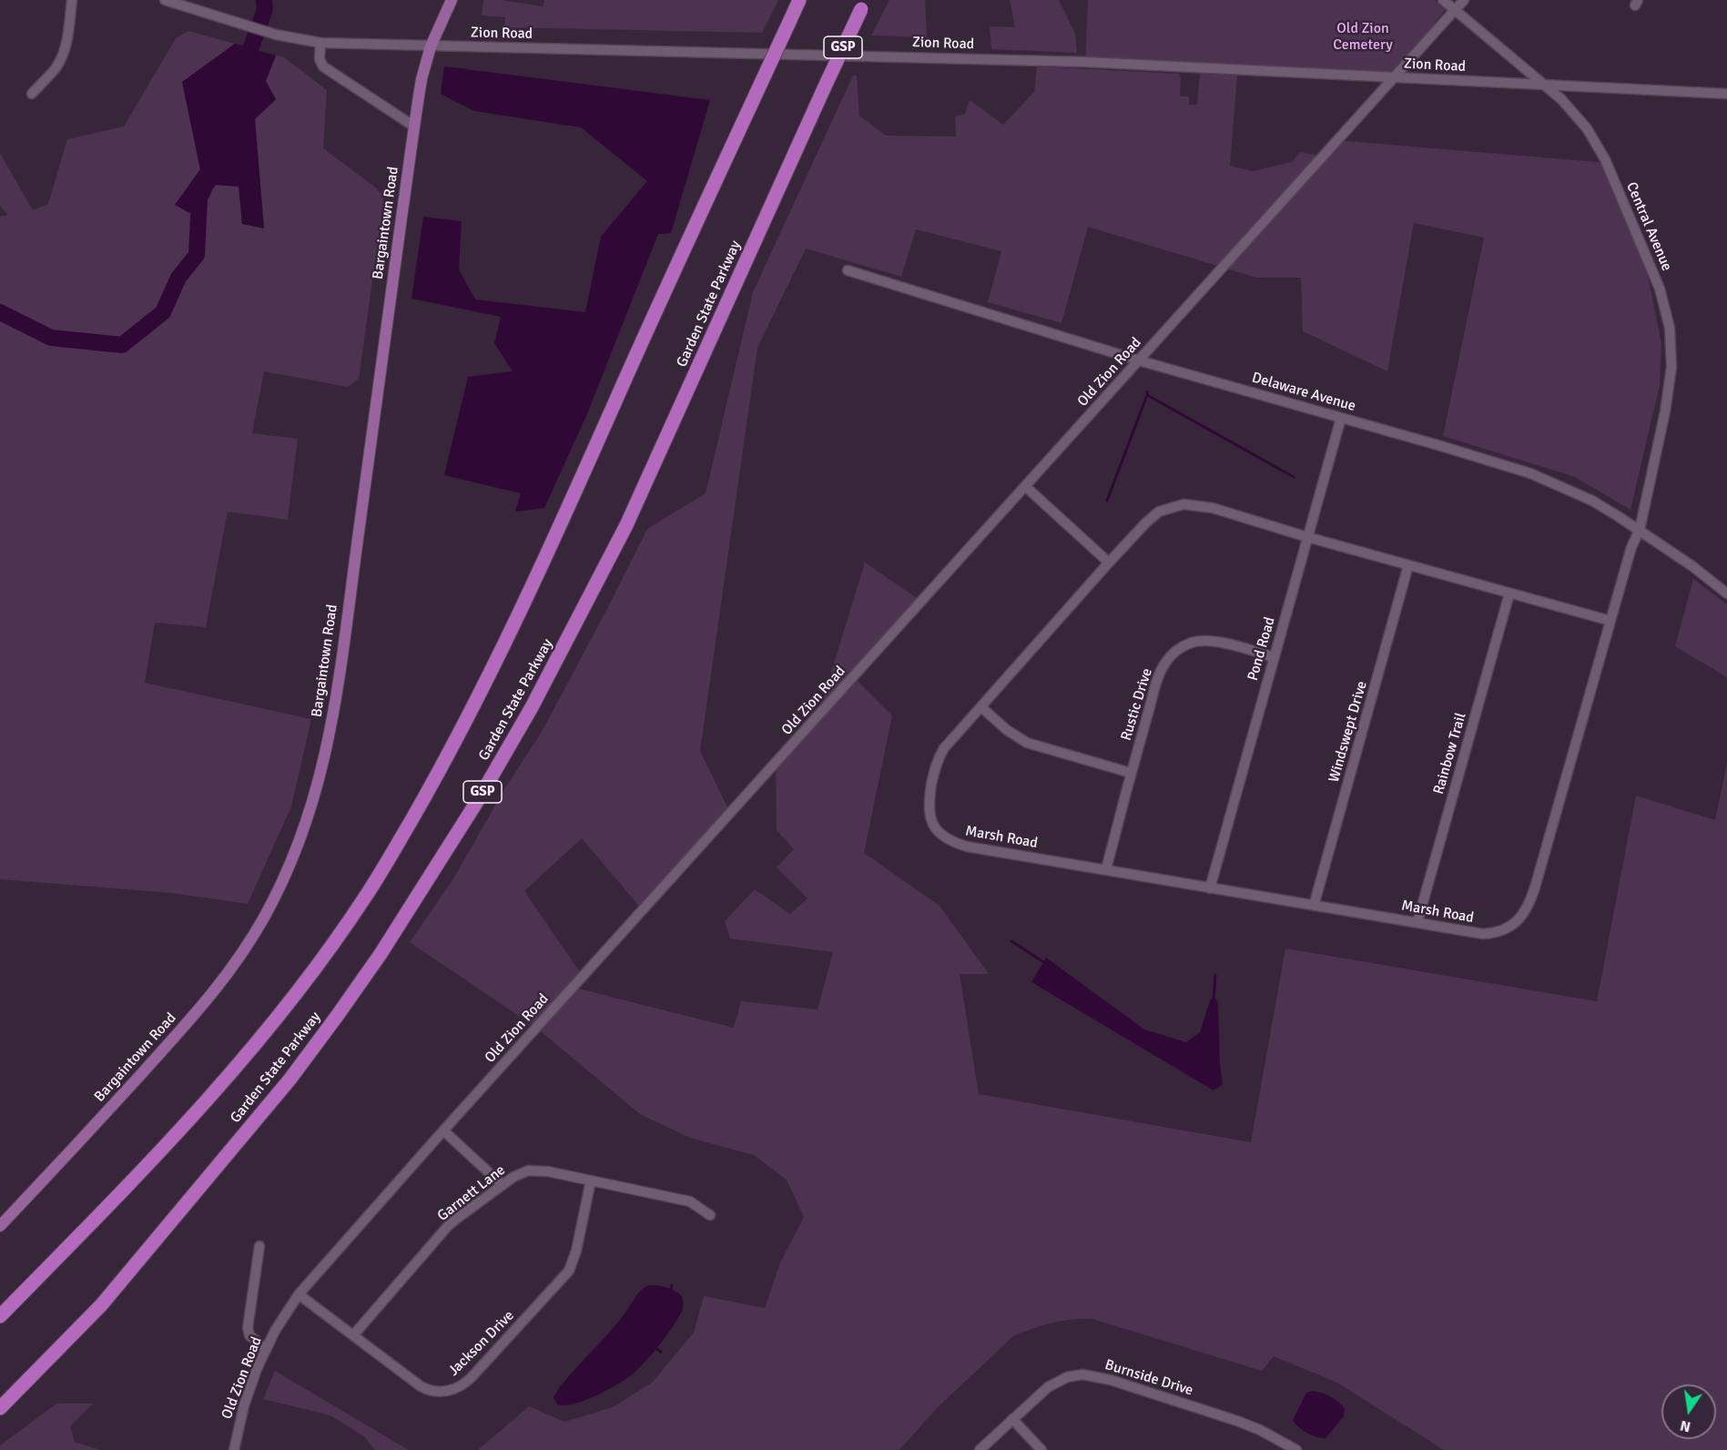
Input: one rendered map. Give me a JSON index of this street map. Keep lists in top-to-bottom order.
{
  "streets": {
    "highway": ["GSP", "Garden State Parkway"],
    "main road": ["Bargaintown Road"],
    "street": [
      "Zion Road",
      "Central Avenue",
      "Old Zion Road",
      "Delaware Avenue",
      "Pond Road",
      "Rustic Drive",
      "Windswept Drive",
      "Rainbow Trail",
      "Marsh Road",
      "Garnett Lane",
      "Jackson Drive",
      "Burnside Drive"
    ]
  },
  "crossings": [
    ["Zion Road", "Bargaintown Road"],
    ["Zion Road", "Central Avenue"],
    ["Zion Road", "Old Zion Road"],
    ["Central Avenue", "Old Zion Road"],
    ["Central Avenue", "Delaware Avenue"],
    ["Central Avenue", "Marsh Road"],
    ["Old Zion Road", "Delaware Avenue"],
    ["Old Zion Road", "Jackson Drive"],
    ["Delaware Avenue", "Pond Road"],
    ["Delaware Avenue", "Marsh Road"],
    ["Pond Road", "Rustic Drive"],
    ["Pond Road", "Marsh Road"],
    ["Rustic Drive", "Marsh Road"],
    ["Windswept Drive", "Marsh Road"],
    ["Rainbow Trail", "Marsh Road"],
    ["Garnett Lane", "Jackson Drive"]
  ],
  "parks": ["Old Zion Cemetery"],
  "north": "bottom"
}
